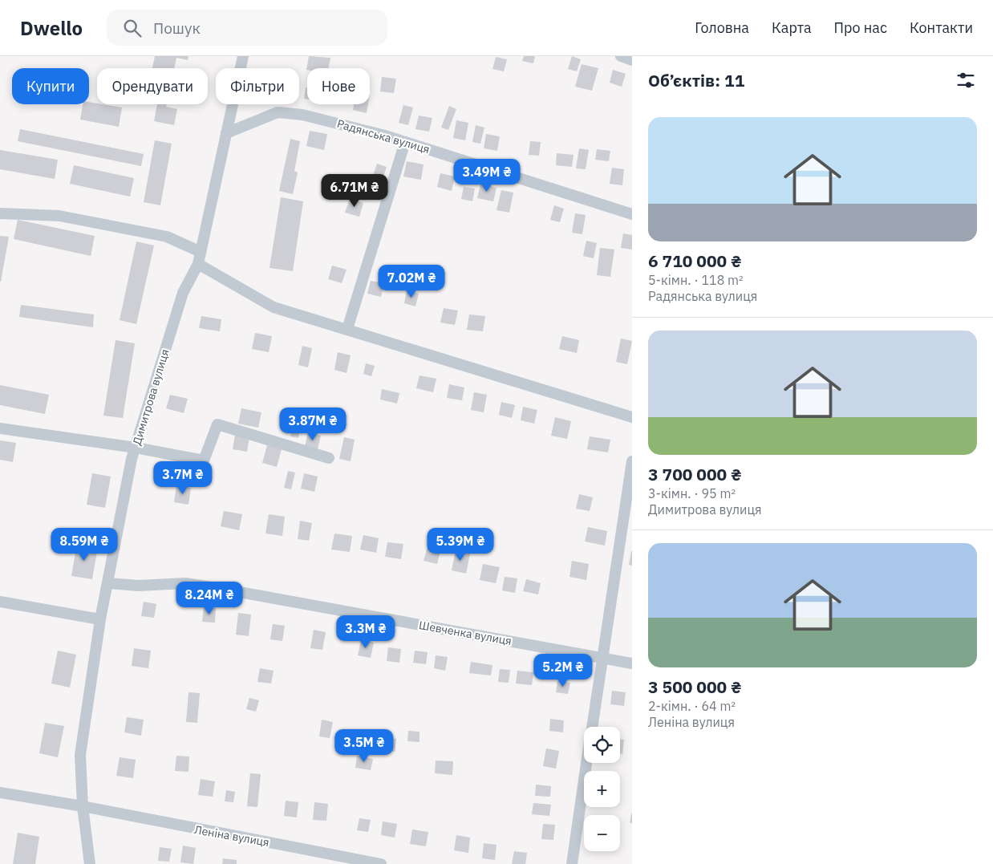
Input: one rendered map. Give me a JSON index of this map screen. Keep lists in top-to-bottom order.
{
  "streets": {
    "street": [
      "Радянська вулиця",
      "Димитрова вулиця",
      "Шевченка вулиця",
      "Леніна вулиця"
    ]
  },
  "crossings": [
    ["Радянська вулиця", "Димитрова вулиця"],
    ["Димитрова вулиця", "Шевченка вулиця"],
    ["Димитрова вулиця", "Леніна вулиця"]
  ],
  "page": {
    "header": "Dwello",
    "search": "Пошук",
    "nav": [
      "Головна",
      "Карта",
      "Про нас",
      "Контакти"
    ],
    "heading": "Об’єктів: 11",
    "chip": [
      "Купити",
      "Орендувати",
      "Фільтри",
      "Нове"
    ],
    "list": [
      {
        "name": "6 710 000 ₴",
        "note": "5-кімн. · 118 m² · Радянська вулиця"
      },
      {
        "name": "3 700 000 ₴",
        "note": "3-кімн. · 95 m² · Димитрова вулиця"
      },
      {
        "name": "3 500 000 ₴",
        "note": "2-кімн. · 64 m² · Леніна вулиця"
      }
    ],
    "price": [
      "3.49M ₴",
      "6.71M ₴",
      "7.02M ₴",
      "3.87M ₴",
      "3.7M ₴",
      "8.59M ₴",
      "5.39M ₴",
      "8.24M ₴",
      "3.3M ₴",
      "5.2M ₴",
      "3.5M ₴"
    ],
    "map_buttons": ["+", "−"]
  }
}
